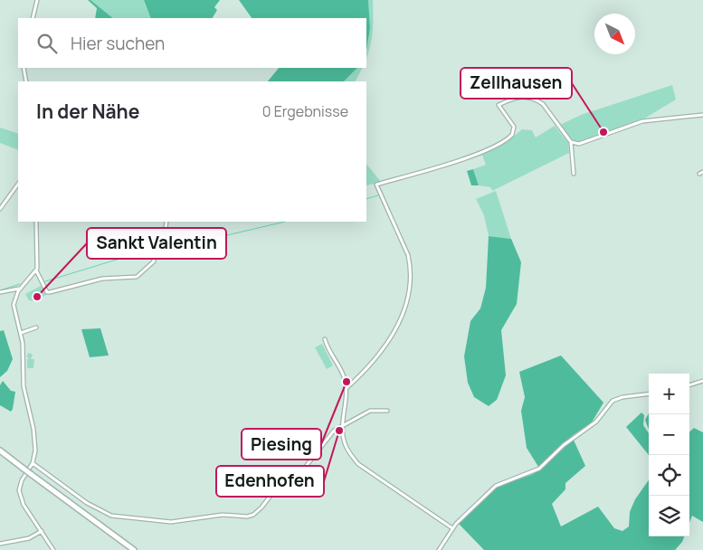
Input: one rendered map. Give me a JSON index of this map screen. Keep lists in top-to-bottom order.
{
  "places": [
    "Zellhausen",
    "Sankt Valentin",
    "Piesing",
    "Edenhofen"
  ],
  "north": "bottom right",
  "page": {
    "search": "Hier suchen",
    "heading": ["In der Nähe", "0 Ergebnisse"],
    "map_buttons": ["+", "−"]
  }
}
